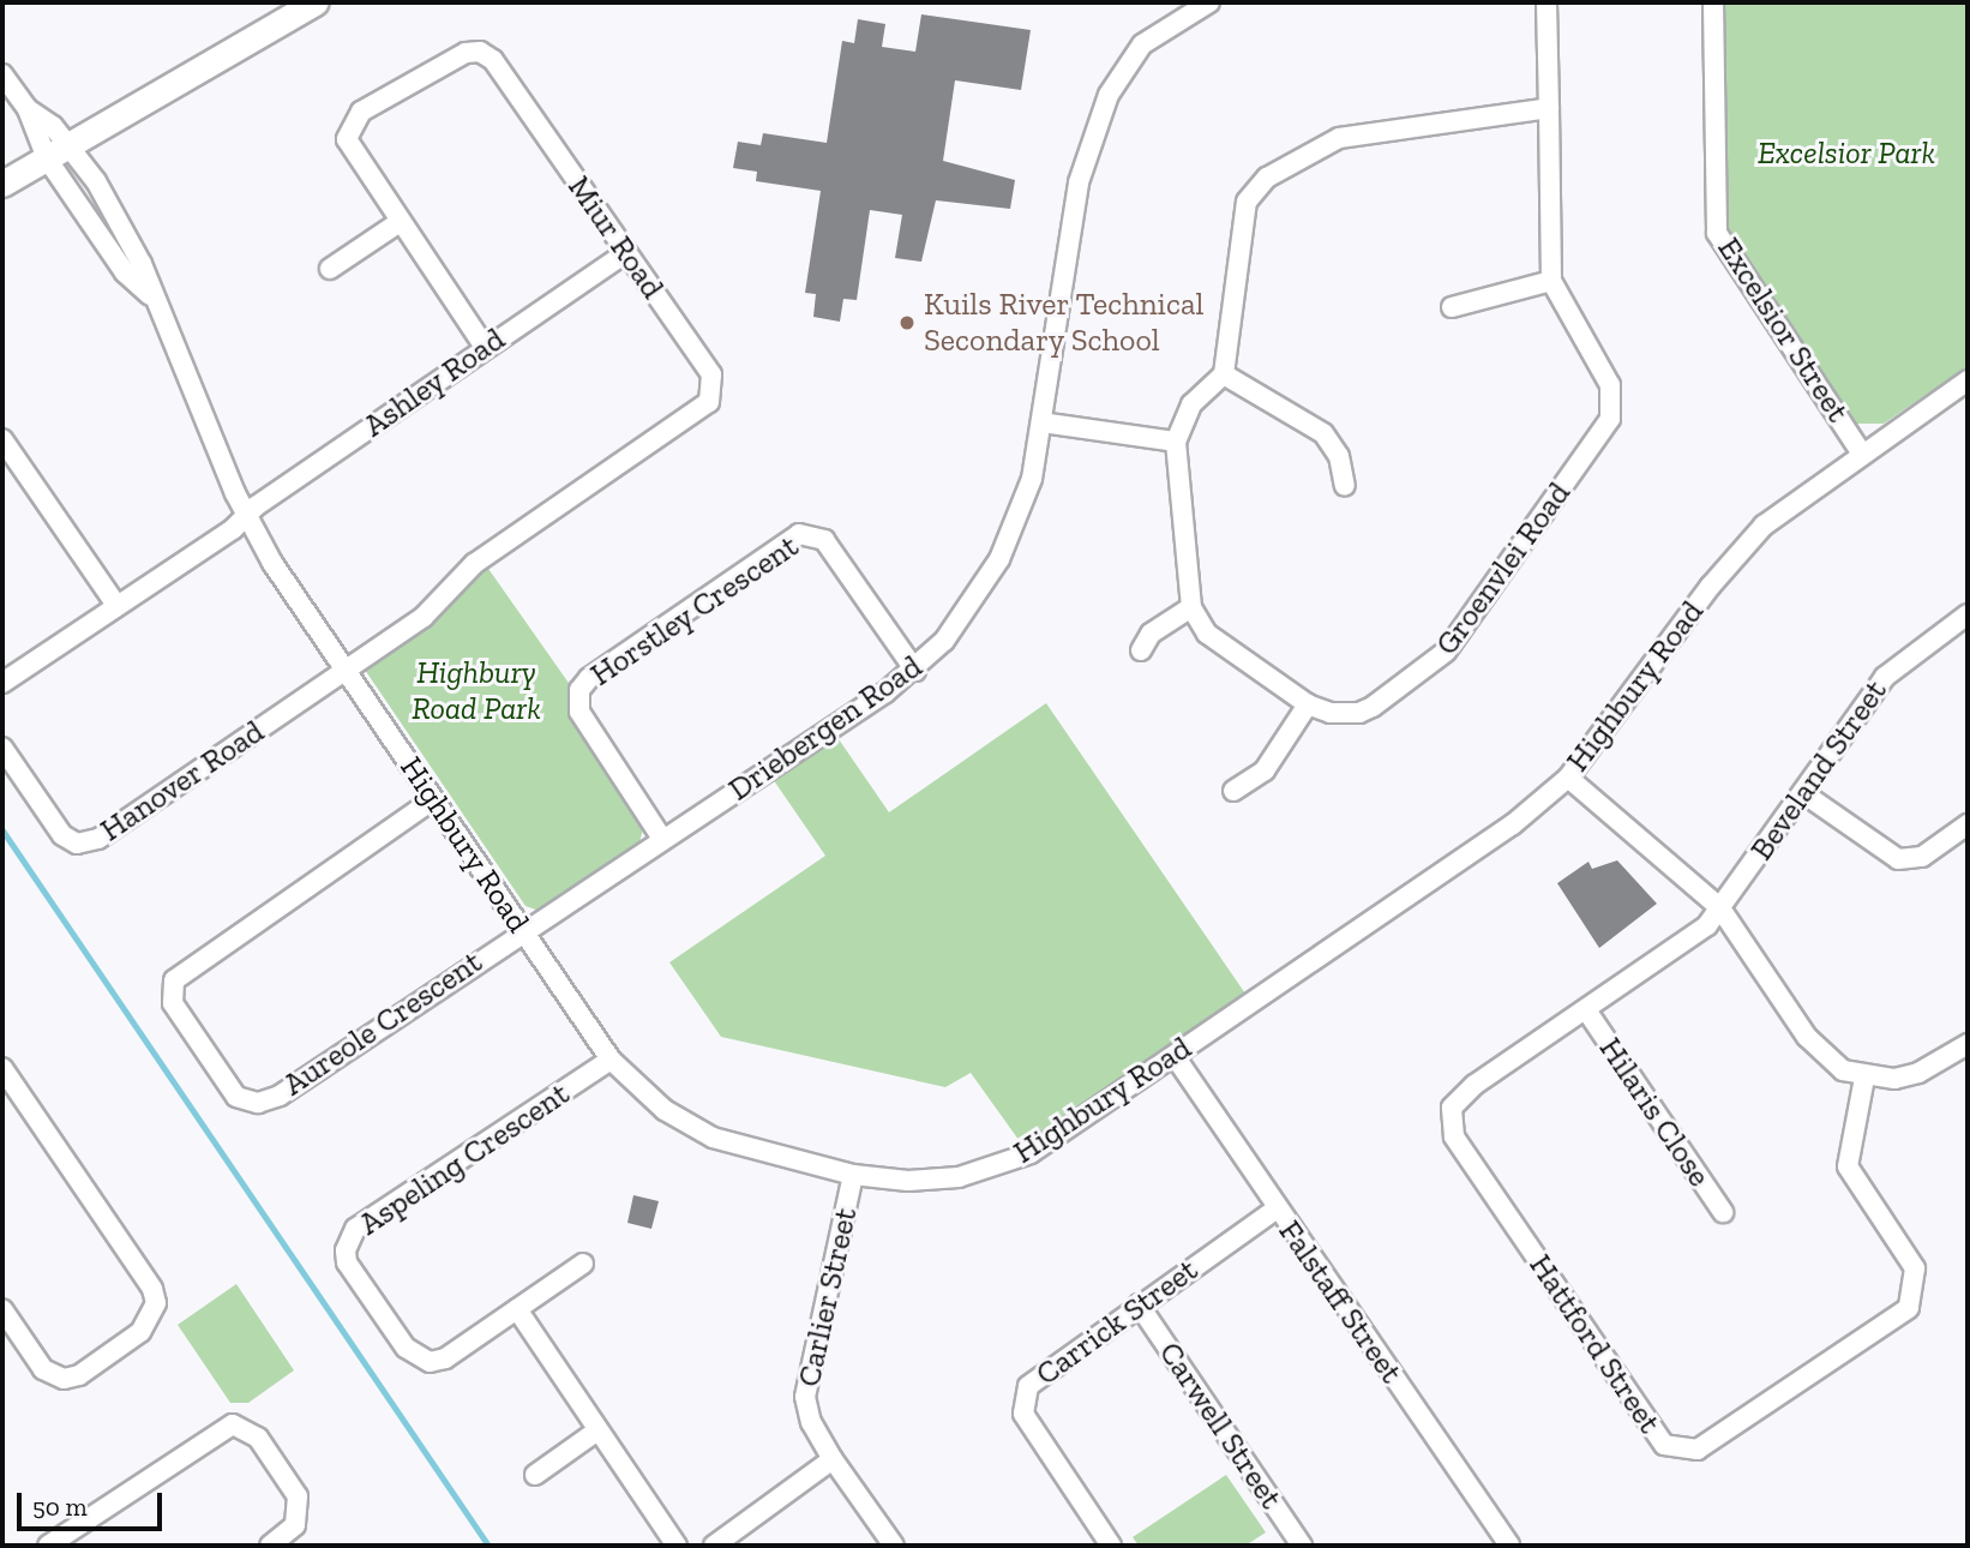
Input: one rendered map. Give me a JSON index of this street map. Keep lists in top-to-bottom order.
{
  "streets": {
    "street": [
      "Miur Road",
      "Excelsior Street",
      "Ashley Road",
      "Groenvlei Road",
      "Horstley Crescent",
      "Highbury Road",
      "Driebergen Road",
      "Beveland Street",
      "Hanover Road",
      "Aureole Crescent",
      "Hilaris Close",
      "Aspeling Crescent",
      "Carlier Street",
      "Falstaff Street",
      "Carrick Street",
      "Hattford Street",
      "Carwell Street"
    ]
  },
  "crossings": [
    ["Miur Road", "Ashley Road"],
    ["Miur Road", "Highbury Road"],
    ["Miur Road", "Hanover Road"],
    ["Excelsior Street", "Highbury Road"],
    ["Ashley Road", "Highbury Road"],
    ["Horstley Crescent", "Driebergen Road"],
    ["Highbury Road", "Driebergen Road"],
    ["Highbury Road", "Hanover Road"],
    ["Highbury Road", "Aureole Crescent"],
    ["Highbury Road", "Aspeling Crescent"],
    ["Highbury Road", "Carlier Street"],
    ["Highbury Road", "Falstaff Street"],
    ["Driebergen Road", "Aureole Crescent"],
    ["Beveland Street", "Hattford Street"],
    ["Hilaris Close", "Hattford Street"],
    ["Falstaff Street", "Carrick Street"],
    ["Carrick Street", "Carwell Street"]
  ],
  "parks": ["Excelsior Park", "Highbury Road Park"],
  "places": ["Kuils River Technical Secondary School"],
  "scale_bar": "50 m"
}
